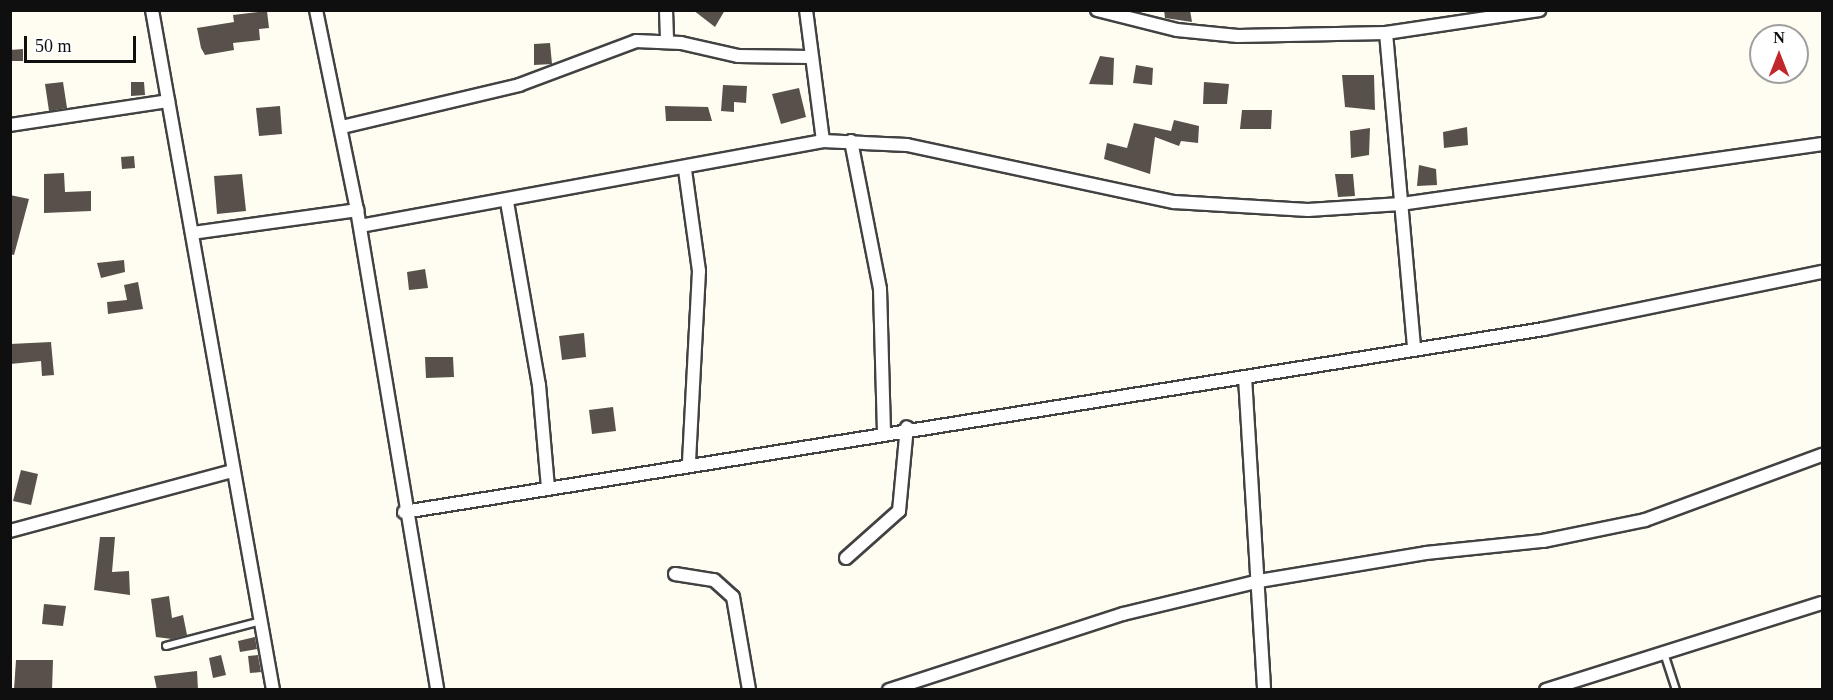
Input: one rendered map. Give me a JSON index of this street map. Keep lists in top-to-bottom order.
{
  "scale_bar": "50 m",
  "north": "top"
}
